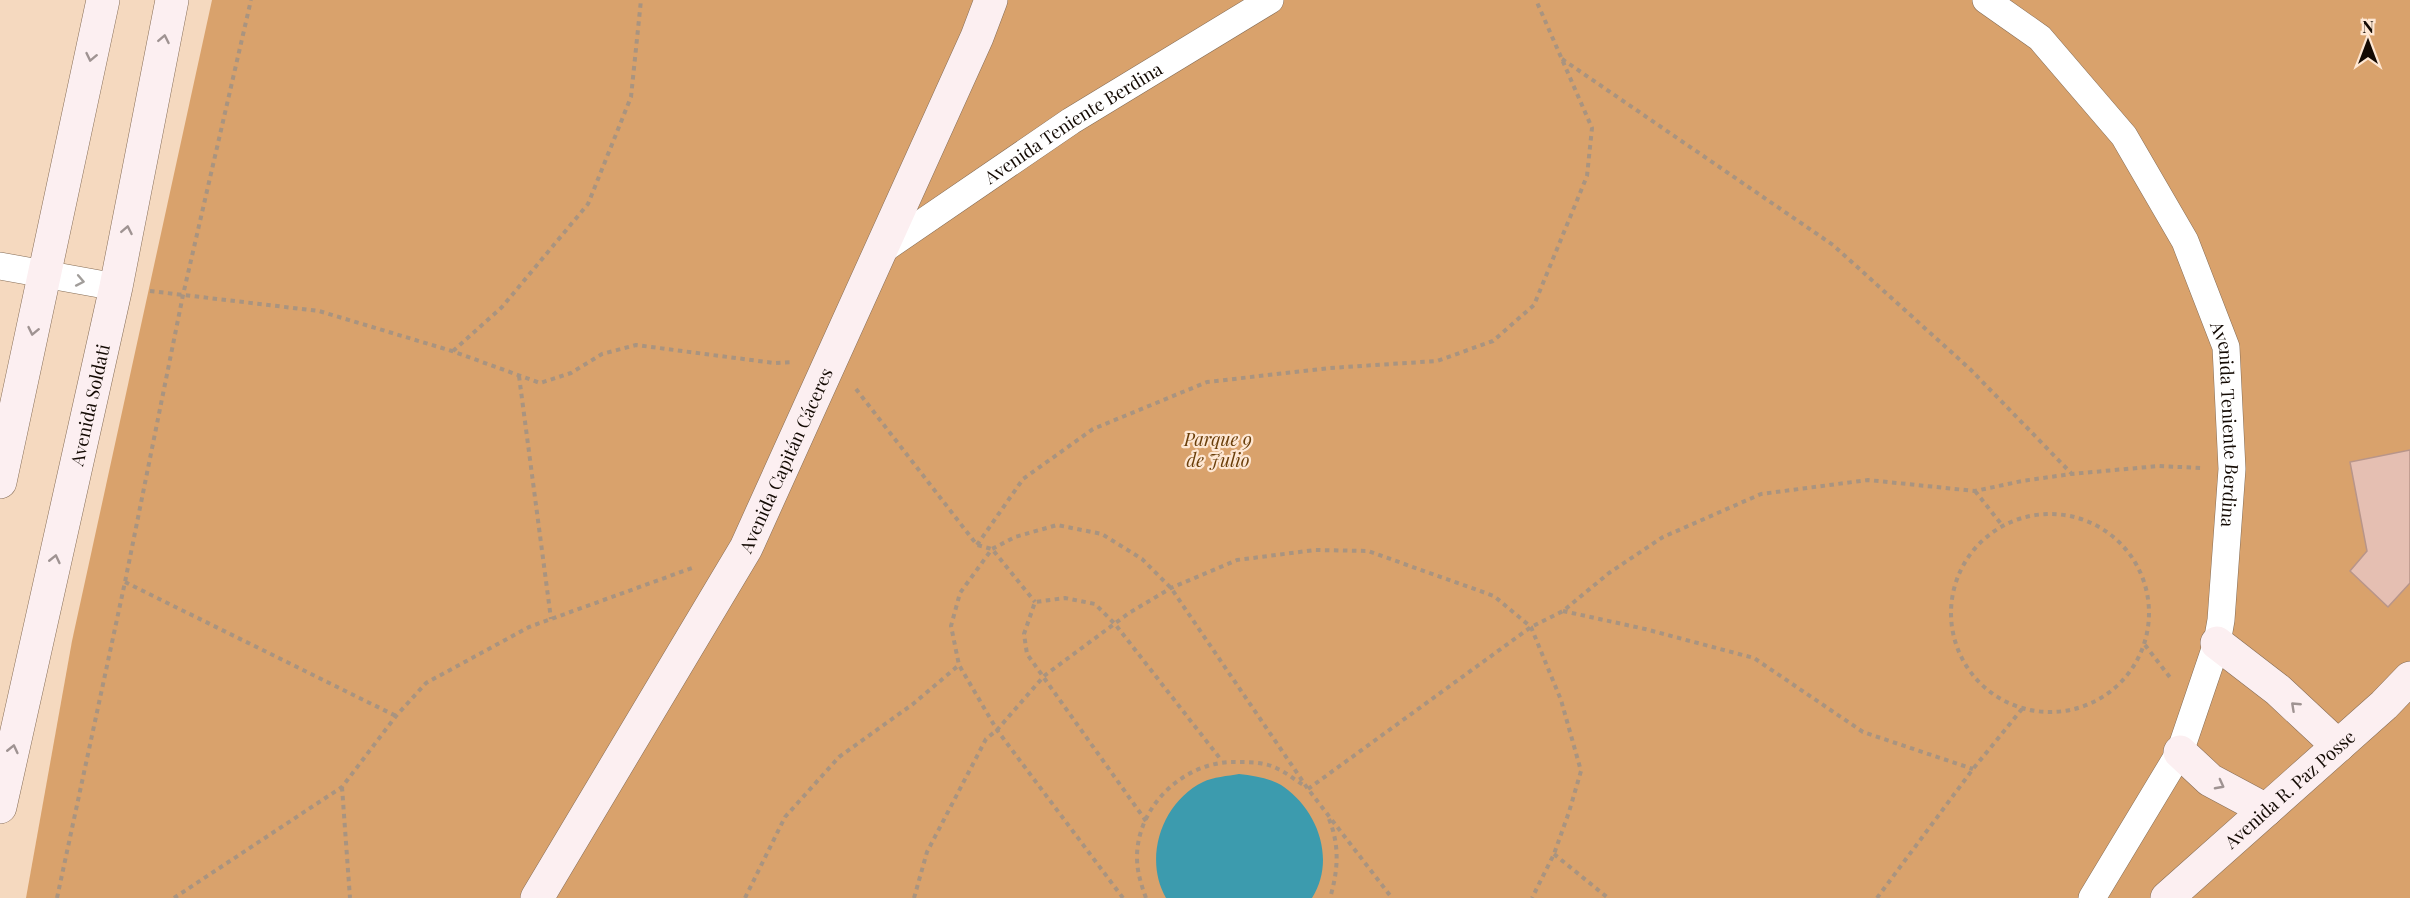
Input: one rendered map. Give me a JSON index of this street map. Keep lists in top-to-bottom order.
{
  "streets": {
    "street": [
      "Avenida Teniente Berdina",
      "Avenida Soldati",
      "Avenida Capitán Cáceres",
      "Avenida R. Paz Posse"
    ]
  },
  "crossings": [
    ["Avenida Teniente Berdina", "Avenida Capitán Cáceres"]
  ],
  "parks": ["Parque 9 de Julio"],
  "north": "top"
}
